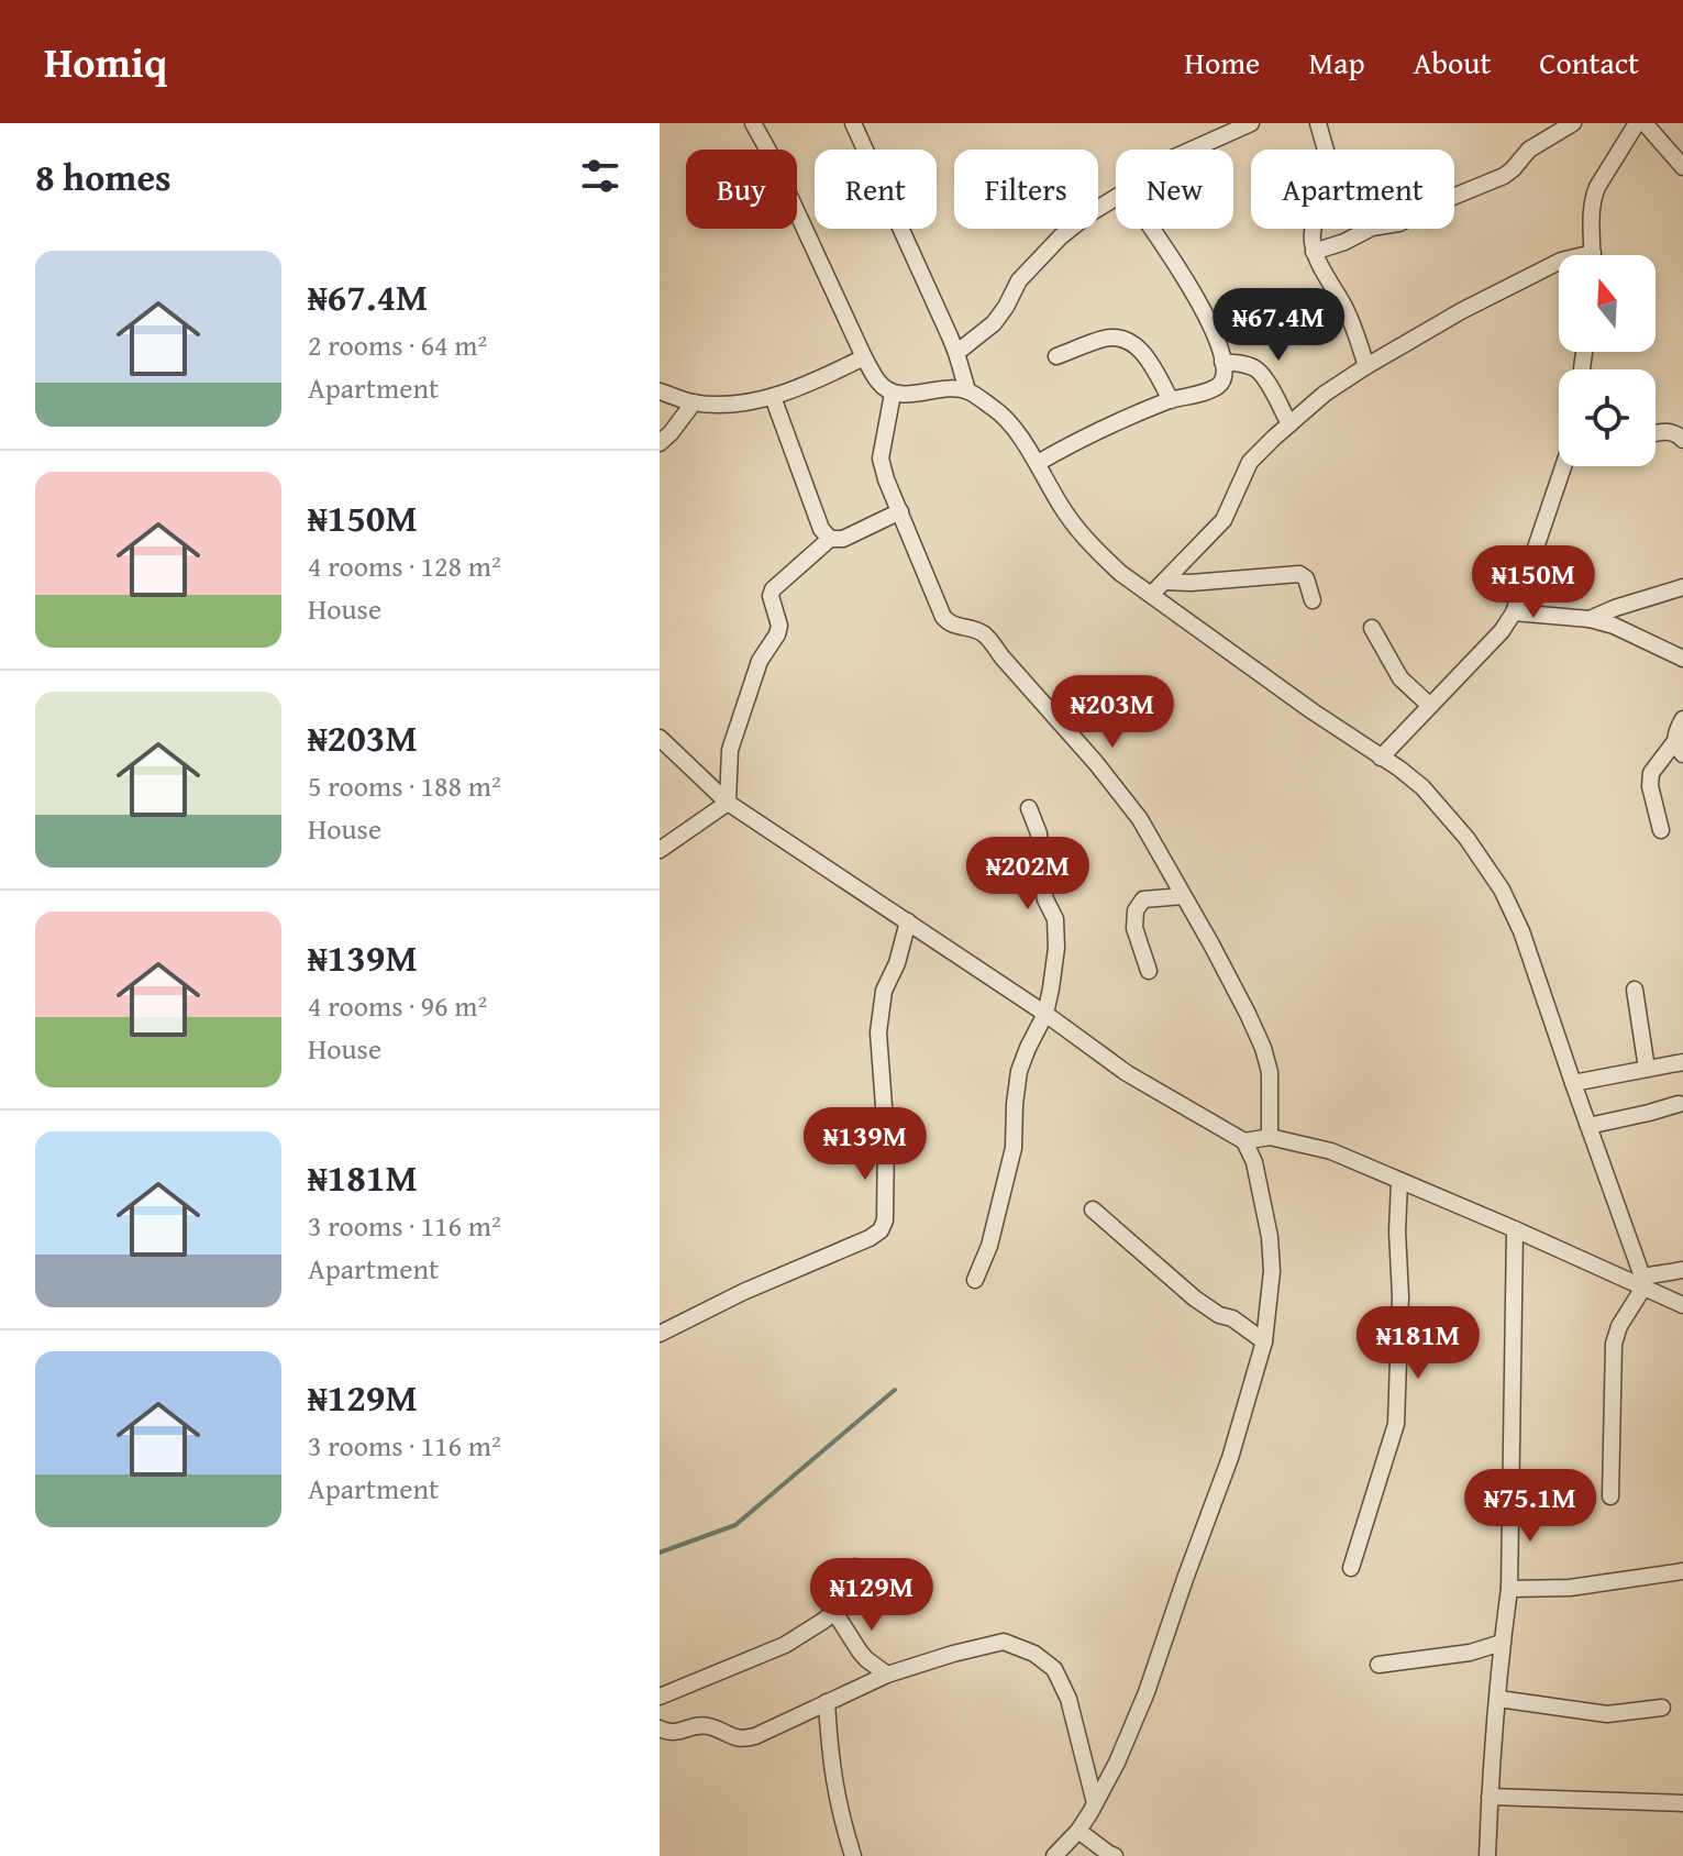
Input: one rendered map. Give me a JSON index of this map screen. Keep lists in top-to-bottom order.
{
  "north": "top",
  "page": {
    "header": "Homiq",
    "nav": [
      "Home",
      "Map",
      "About",
      "Contact"
    ],
    "heading": "8 homes",
    "chip": [
      "Buy",
      "Rent",
      "Filters",
      "New",
      "Apartment"
    ],
    "list": [
      {
        "name": "₦67.4M",
        "note": "2 rooms · 64 m² · Apartment"
      },
      {
        "name": "₦150M",
        "note": "4 rooms · 128 m² · House"
      },
      {
        "name": "₦203M",
        "note": "5 rooms · 188 m² · House"
      },
      {
        "name": "₦139M",
        "note": "4 rooms · 96 m² · House"
      },
      {
        "name": "₦181M",
        "note": "3 rooms · 116 m² · Apartment"
      },
      {
        "name": "₦129M",
        "note": "3 rooms · 116 m² · Apartment"
      }
    ],
    "price": [
      "₦67.4M",
      "₦150M",
      "₦203M",
      "₦202M",
      "₦139M",
      "₦181M",
      "₦75.1M",
      "₦129M"
    ]
  }
}
